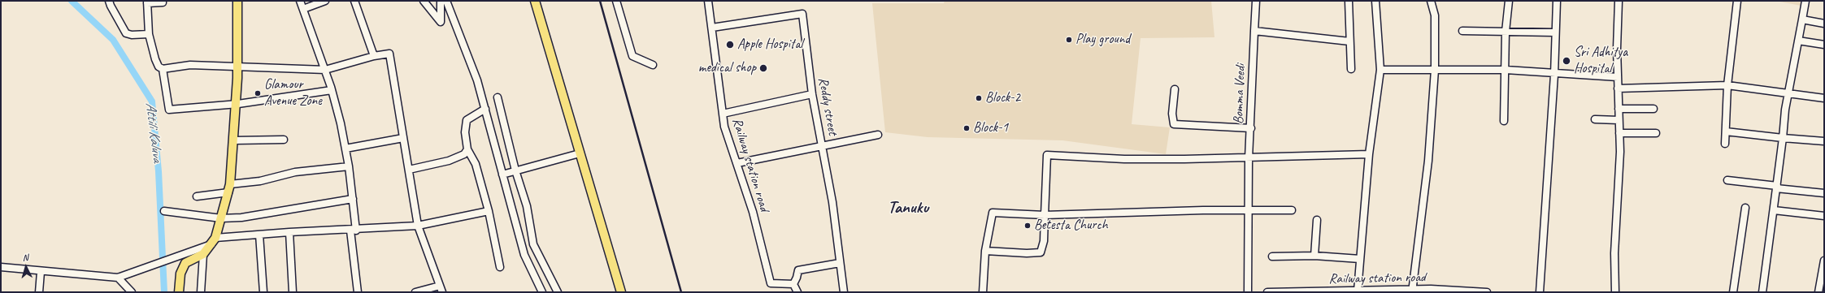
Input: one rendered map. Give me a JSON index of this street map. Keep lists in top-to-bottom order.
{
  "streets": {
    "street": ["Bomma Veedi", "Reddy street", "Railway station road"]
  },
  "crossings": [
    ["Reddy street", "Railway station road"]
  ],
  "districts": ["Tanuku"],
  "water": ["Attili Kaluva"],
  "places": [
    "Play ground",
    "Apple Hospital",
    "Sri Adhitya Hospital",
    "medical shop",
    "Glamour Avenue Zone",
    "Block-2",
    "Block-1",
    "Betesta Church"
  ],
  "north": "top"
}
